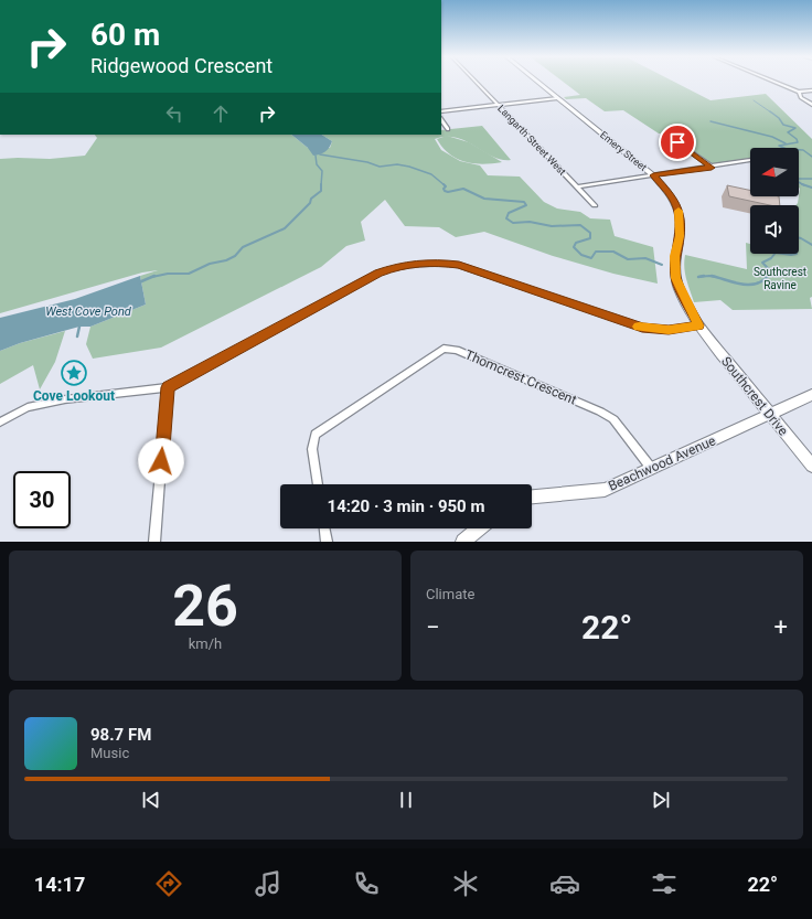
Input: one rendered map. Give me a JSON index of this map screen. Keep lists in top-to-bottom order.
{
  "streets": {
    "street": [
      "Langarth Street West",
      "Emery Street",
      "Thomcrest Crescent",
      "Southcrest Drive",
      "Beachwood Avenue"
    ]
  },
  "crossings": [
    ["Emery Street", "Southcrest Drive"],
    ["Thomcrest Crescent", "Beachwood Avenue"],
    ["Southcrest Drive", "Beachwood Avenue"]
  ],
  "water": ["West Cove Pond"],
  "parks": ["Southcrest Ravine"],
  "places": {
    "place": ["Cove Lookout"]
  },
  "north": "left",
  "page": {
    "turn": ["60 m", "Ridgewood Crescent"],
    "limit": "30",
    "trip": "14:20 · 3 min · 950 m",
    "tile": [
      ["26", "km/h"],
      "Climate"
    ],
    "heat": ["−", "22°", "+"],
    "song": ["98.7 FM", "Music"],
    "tabs": ["14:17", "22°"]
  }
}
